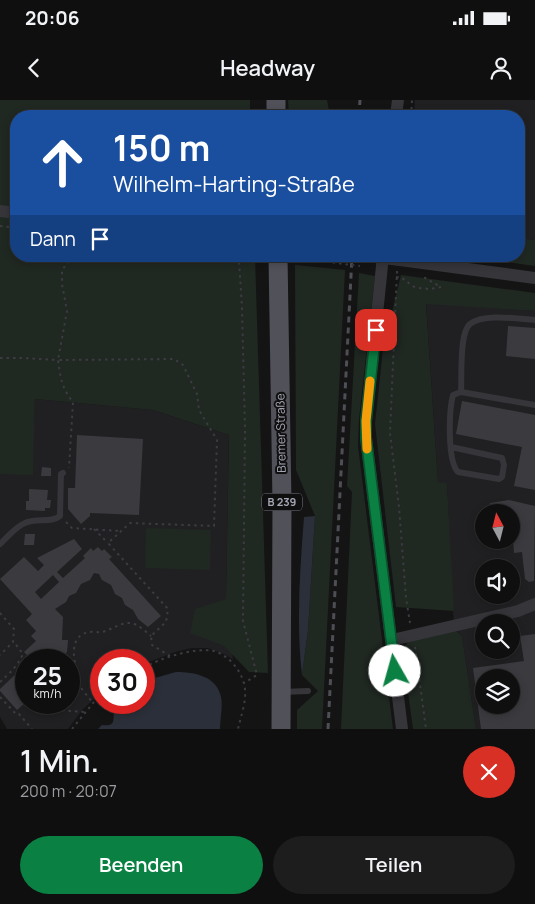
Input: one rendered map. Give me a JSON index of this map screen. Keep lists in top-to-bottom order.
{
  "streets": {
    "main road": ["Bremer Straße", "B 239"]
  },
  "north": "top",
  "page": {
    "status": "20:06",
    "header": "Headway",
    "turn": ["150 m", "Wilhelm-Harting-Straße"],
    "then": "Dann",
    "speed": "25 km/h",
    "limit": "30",
    "heading": ["1 Min.", "200 m · 20:07"],
    "buttons": ["Beenden", "Teilen"]
  }
}
